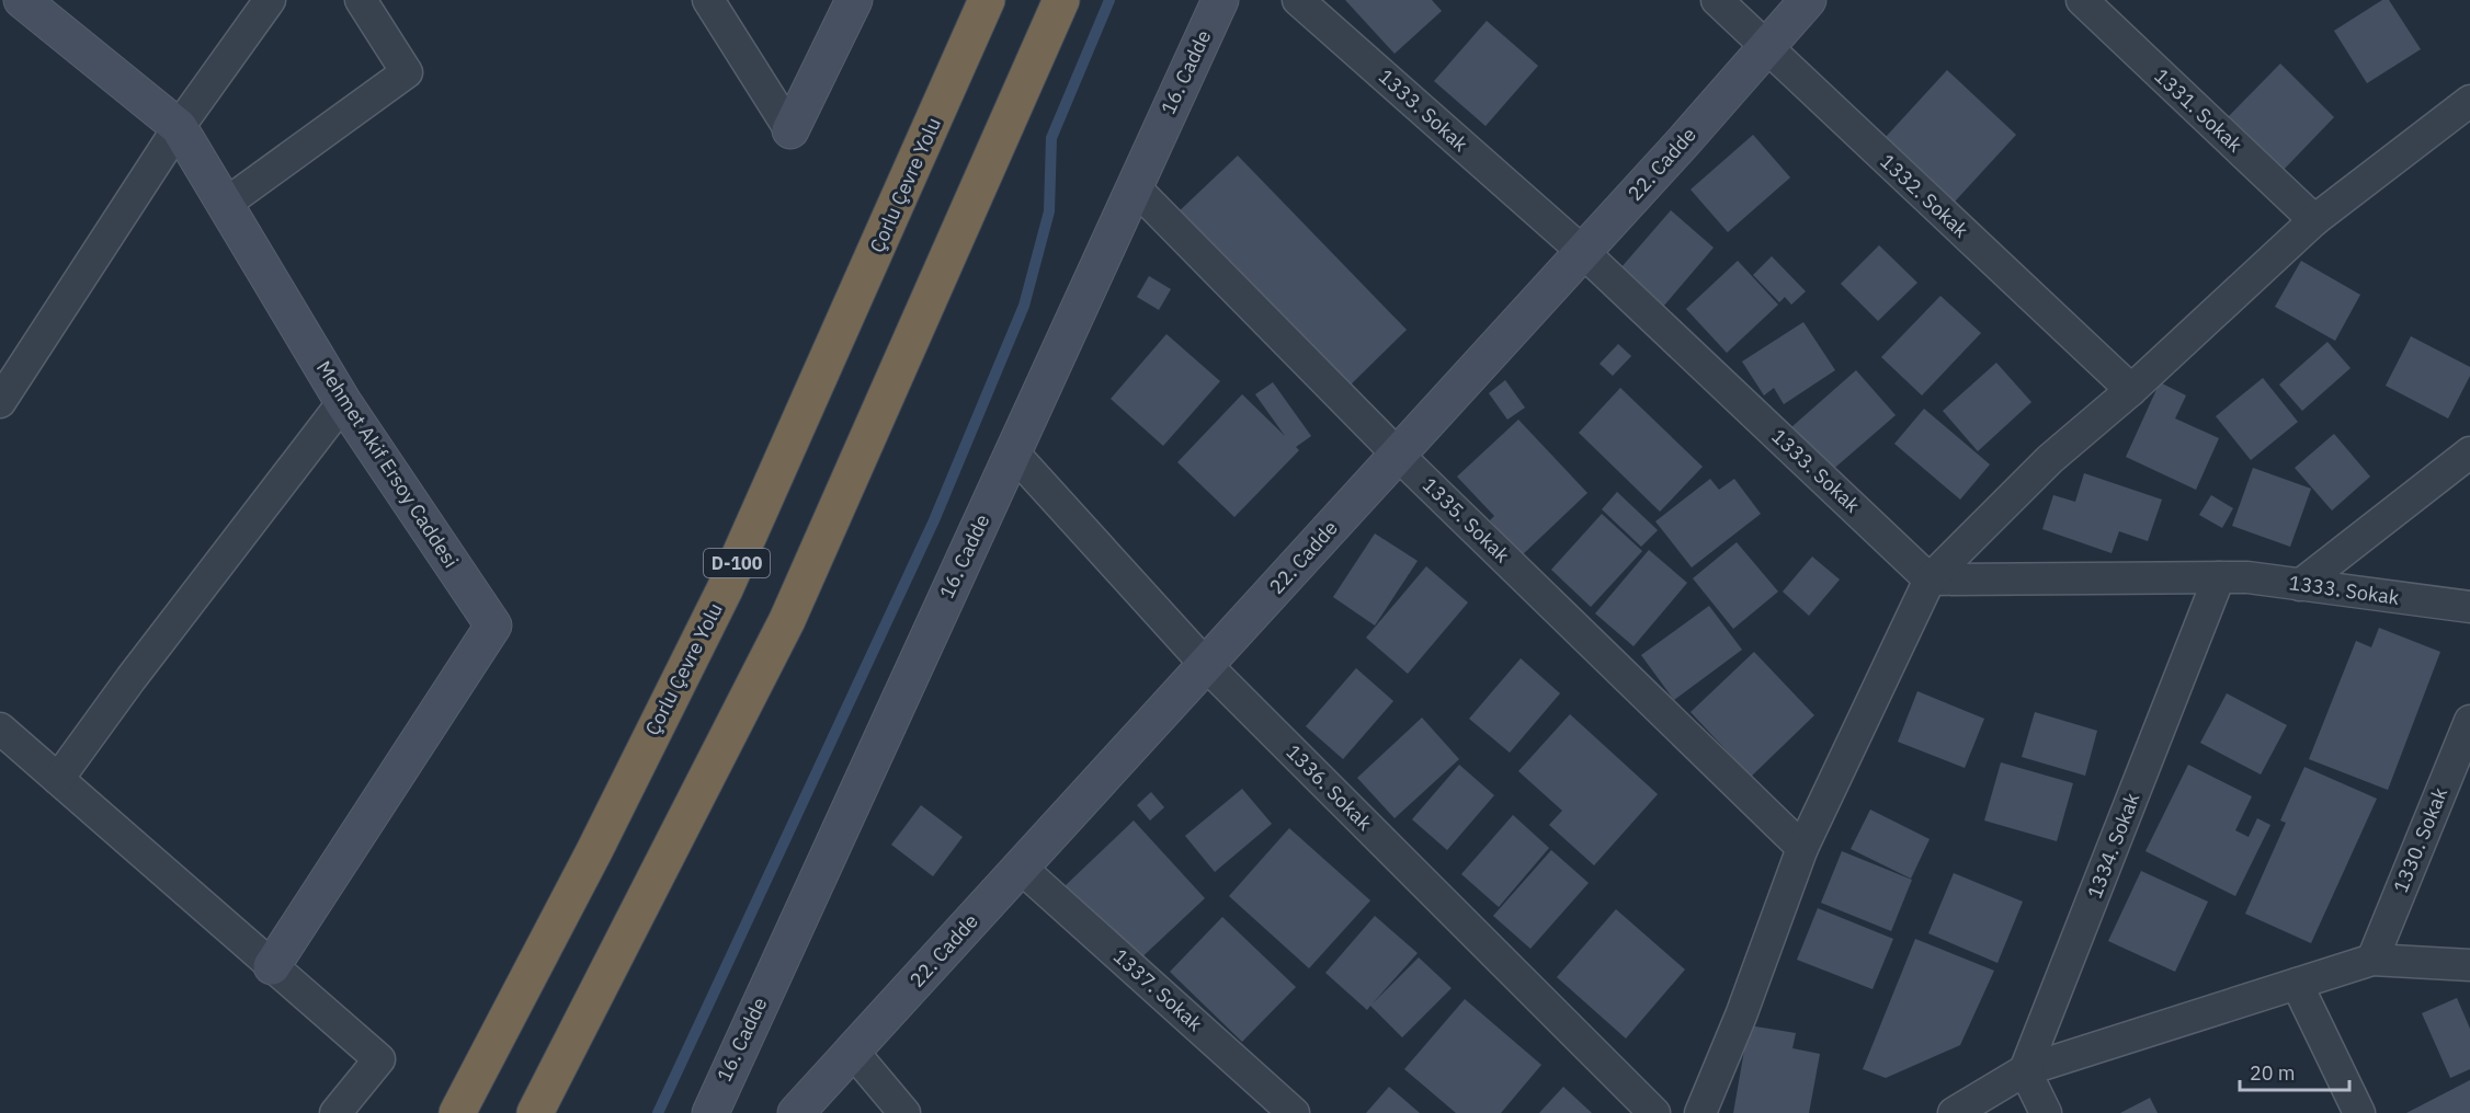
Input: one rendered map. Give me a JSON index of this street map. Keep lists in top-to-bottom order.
{
  "streets": {
    "highway": ["Çorlu Çevre Yolu", "D-100"],
    "street": [
      "16. Cadde",
      "1333. Sokak",
      "1331. Sokak",
      "22. Cadde",
      "1332. Sokak",
      "Mehmet Akif Ersoy Caddesi",
      "1335. Sokak",
      "1336. Sokak",
      "1330. Sokak",
      "1334. Sokak",
      "1337. Sokak"
    ]
  },
  "crossings": [
    ["16. Cadde", "1335. Sokak"],
    ["16. Cadde", "1336. Sokak"],
    ["1333. Sokak", "22. Cadde"],
    ["1333. Sokak", "1334. Sokak"],
    ["22. Cadde", "1332. Sokak"],
    ["22. Cadde", "1335. Sokak"],
    ["22. Cadde", "1336. Sokak"],
    ["22. Cadde", "1337. Sokak"]
  ],
  "scale_bar": "20 m"
}
